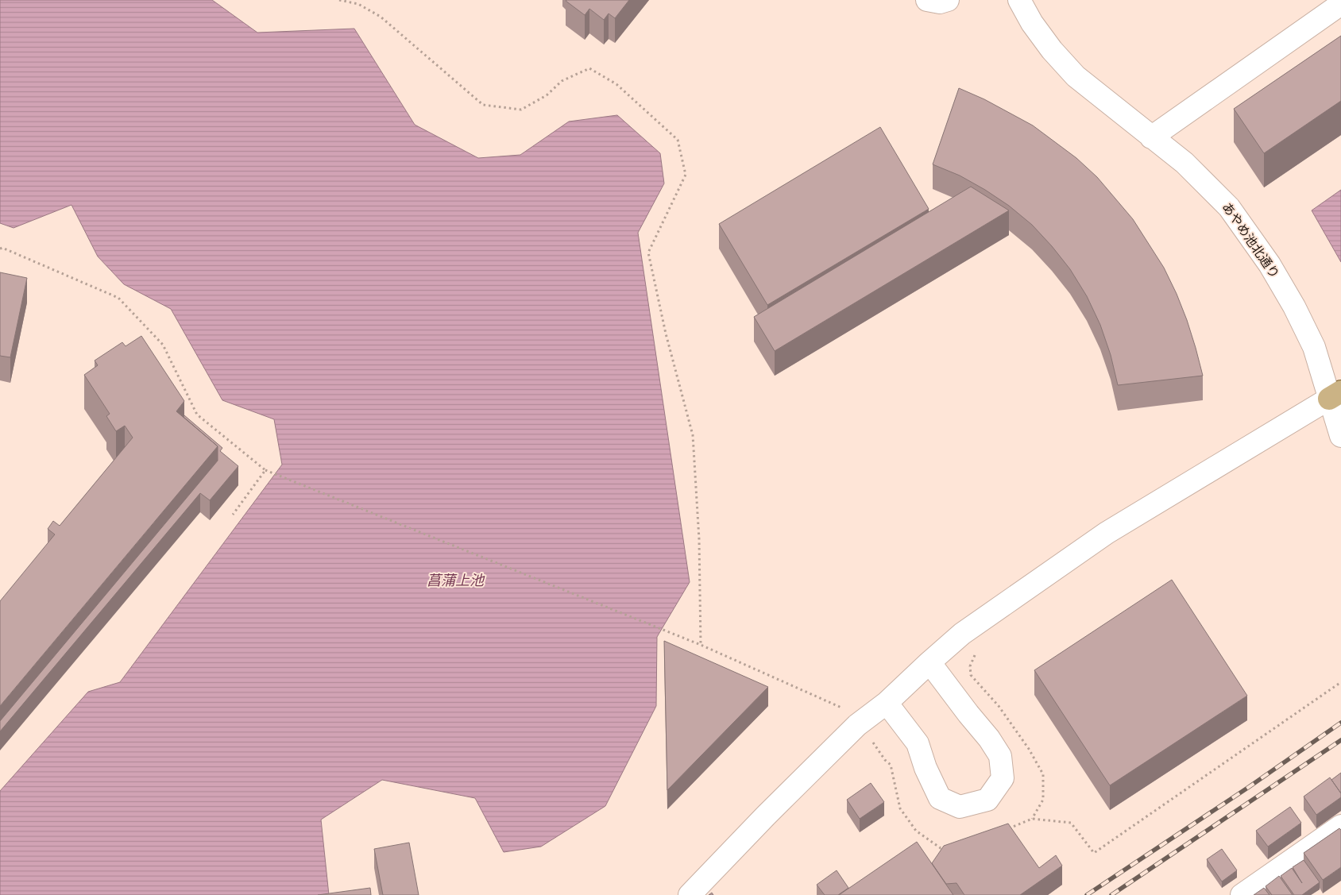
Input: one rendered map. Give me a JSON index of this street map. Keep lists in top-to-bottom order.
{
  "streets": {
    "street": ["あやめ池北通り"]
  },
  "water": ["菖蒲上池"]
}
